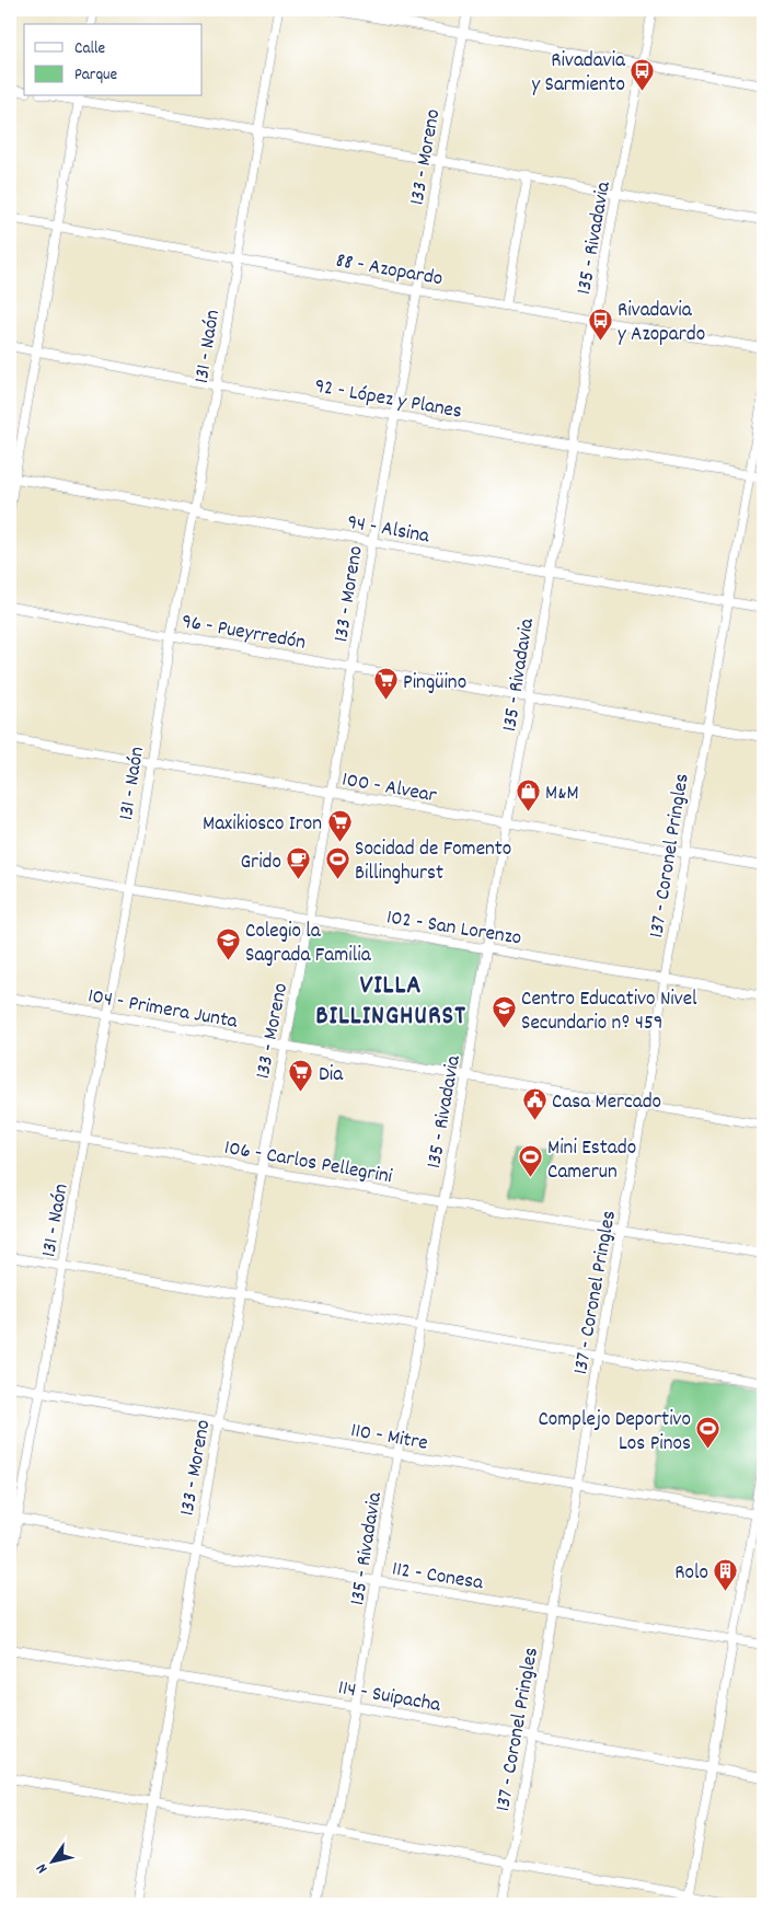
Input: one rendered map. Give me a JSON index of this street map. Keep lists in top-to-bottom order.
{
  "streets": {
    "street": [
      "133 - Moreno",
      "135 - Rivadavia",
      "88 - Azopardo",
      "131 - Naón",
      "92 - López y Planes",
      "94 - Alsina",
      "96 - Pueyrredón",
      "100 - Alvear",
      "137 - Coronel Pringles",
      "102 - San Lorenzo",
      "104 - Primera Junta",
      "106 - Carlos Pellegrini",
      "110 - Mitre",
      "112 - Conesa",
      "114 - Suipacha"
    ]
  },
  "crossings": [
    ["133 - Moreno", "88 - Azopardo"],
    ["133 - Moreno", "92 - López y Planes"],
    ["133 - Moreno", "94 - Alsina"],
    ["133 - Moreno", "96 - Pueyrredón"],
    ["133 - Moreno", "100 - Alvear"],
    ["133 - Moreno", "102 - San Lorenzo"],
    ["133 - Moreno", "104 - Primera Junta"],
    ["133 - Moreno", "106 - Carlos Pellegrini"],
    ["133 - Moreno", "110 - Mitre"],
    ["133 - Moreno", "112 - Conesa"],
    ["133 - Moreno", "114 - Suipacha"],
    ["135 - Rivadavia", "88 - Azopardo"],
    ["135 - Rivadavia", "92 - López y Planes"],
    ["135 - Rivadavia", "94 - Alsina"],
    ["135 - Rivadavia", "96 - Pueyrredón"],
    ["135 - Rivadavia", "100 - Alvear"],
    ["135 - Rivadavia", "102 - San Lorenzo"],
    ["135 - Rivadavia", "104 - Primera Junta"],
    ["135 - Rivadavia", "106 - Carlos Pellegrini"],
    ["135 - Rivadavia", "110 - Mitre"],
    ["135 - Rivadavia", "112 - Conesa"],
    ["135 - Rivadavia", "114 - Suipacha"],
    ["88 - Azopardo", "131 - Naón"],
    ["131 - Naón", "92 - López y Planes"],
    ["131 - Naón", "94 - Alsina"],
    ["131 - Naón", "96 - Pueyrredón"],
    ["131 - Naón", "100 - Alvear"],
    ["131 - Naón", "102 - San Lorenzo"],
    ["131 - Naón", "104 - Primera Junta"],
    ["131 - Naón", "106 - Carlos Pellegrini"],
    ["131 - Naón", "110 - Mitre"],
    ["131 - Naón", "112 - Conesa"],
    ["92 - López y Planes", "137 - Coronel Pringles"],
    ["94 - Alsina", "137 - Coronel Pringles"],
    ["96 - Pueyrredón", "137 - Coronel Pringles"],
    ["100 - Alvear", "137 - Coronel Pringles"],
    ["137 - Coronel Pringles", "102 - San Lorenzo"],
    ["137 - Coronel Pringles", "104 - Primera Junta"],
    ["137 - Coronel Pringles", "106 - Carlos Pellegrini"],
    ["137 - Coronel Pringles", "110 - Mitre"],
    ["137 - Coronel Pringles", "112 - Conesa"],
    ["137 - Coronel Pringles", "114 - Suipacha"]
  ],
  "districts": ["VILLA BILLINGHURST"],
  "places": {
    "bus stop": ["Rivadavia y Sarmiento", "Rivadavia y Azopardo"],
    "supermarket": ["Pingüino", "Maxikiosco Iron", "Dia"],
    "shop": ["M&M"],
    "sports": ["Socidad de Fomento Billinghurst", "Mini Estado Camerun", "Complejo Deportivo Los Pinos"],
    "cafe": ["Grido"],
    "school or university": ["Colegio la Sagrada Familia", "Centro Educativo Nivel Secundario nº 459"],
    "public building": ["Casa Mercado"],
    "building": ["Rolo"]
  },
  "legend": ["Calle", "Parque"],
  "north": "bottom left"
}
